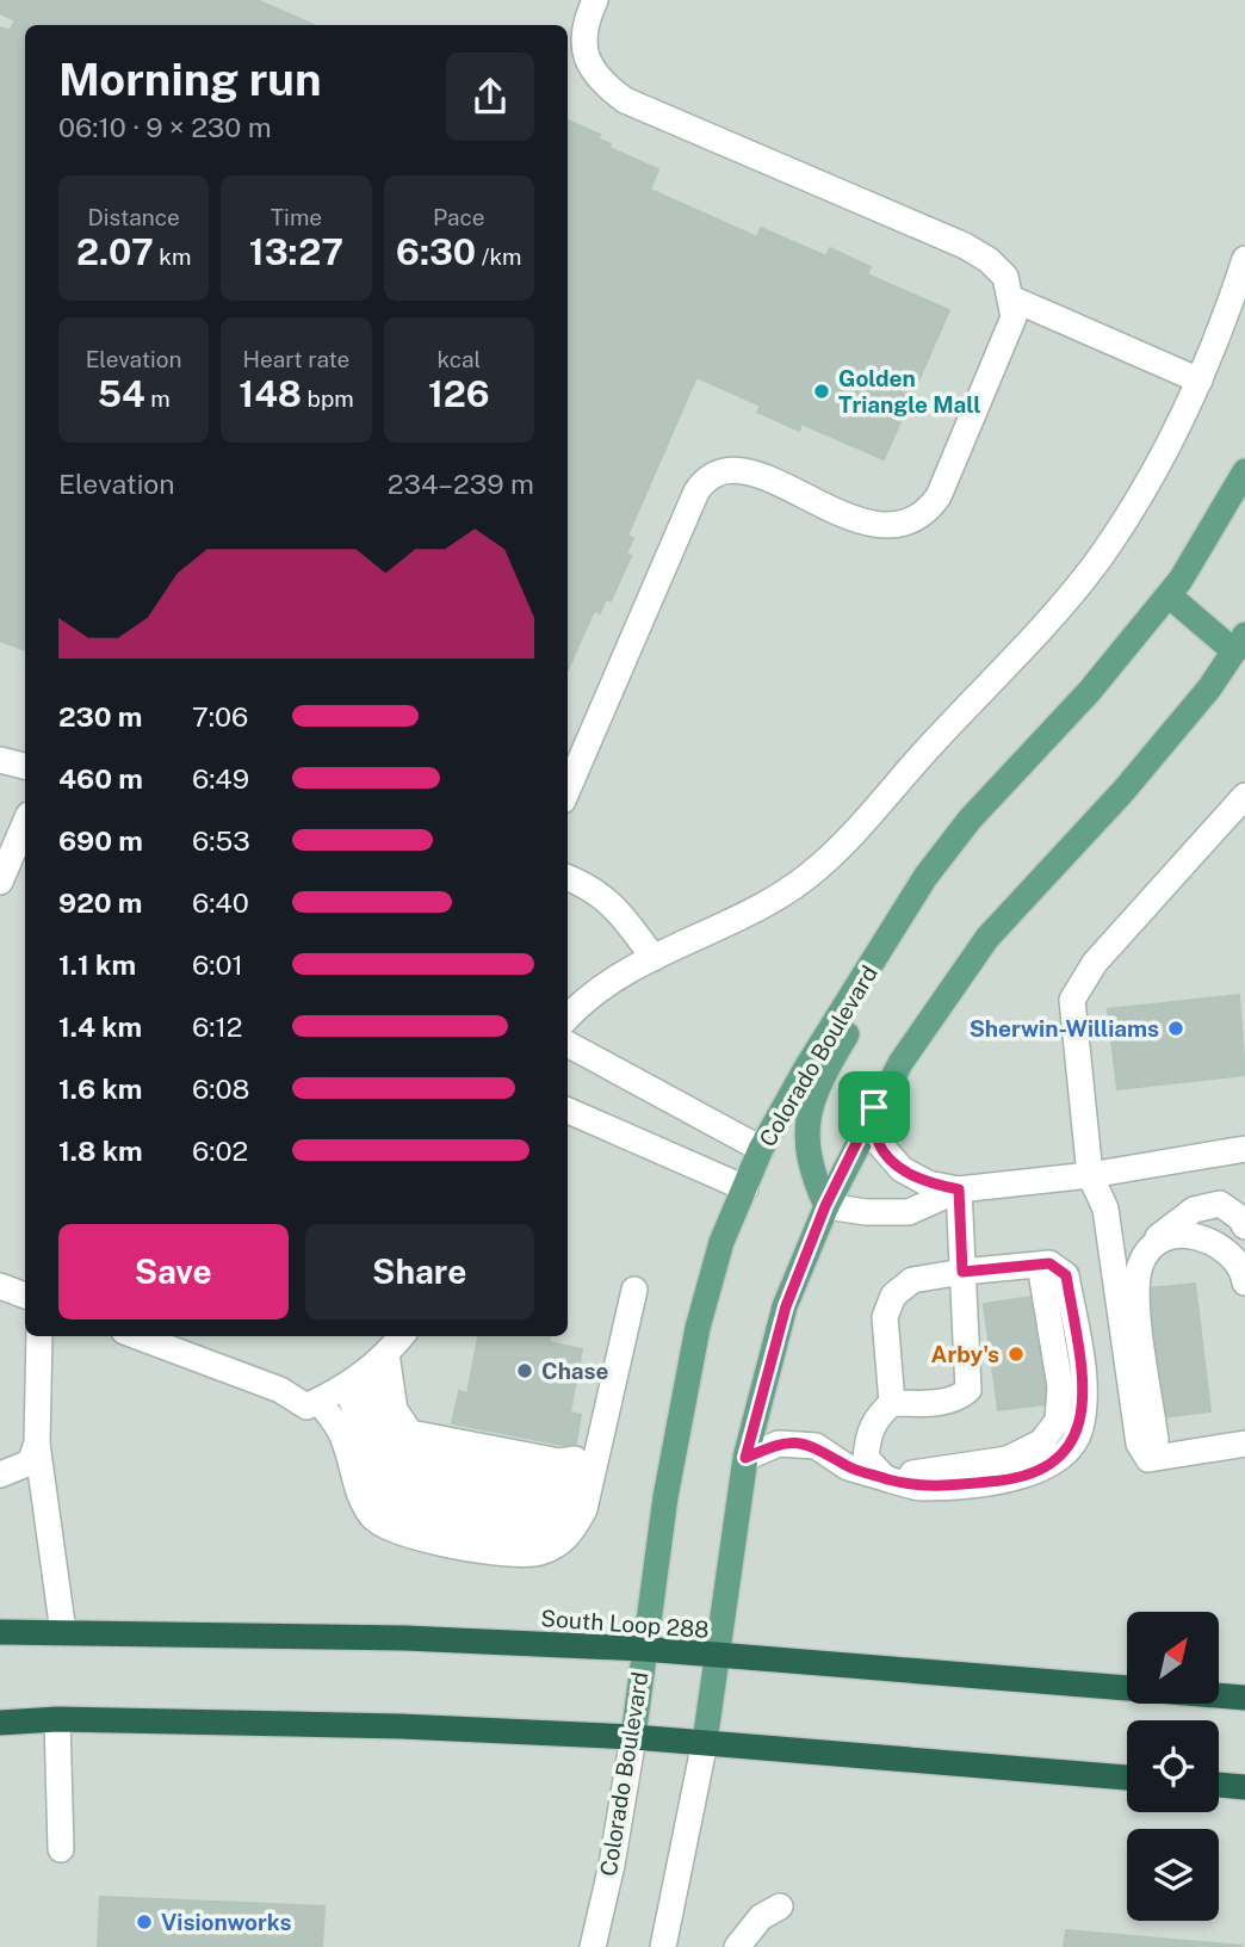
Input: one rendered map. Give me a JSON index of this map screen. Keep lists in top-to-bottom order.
{
  "streets": {
    "highway": ["South Loop 288"],
    "main road": ["Colorado Boulevard"]
  },
  "crossings": [
    ["Colorado Boulevard", "South Loop 288"]
  ],
  "places": [
    "Golden Triangle Mall",
    "Sherwin-Williams",
    "Arby's",
    "Chase",
    "Visionworks"
  ],
  "north": "top right",
  "page": {
    "heading": ["Morning run", "06:10 · 9 × 230 m"],
    "stats": [
      ["Distance", "2.07 km"],
      ["Time", "13:27"],
      ["Pace", "6:30 /km"],
      ["Elevation", "54 m"],
      ["Heart rate", "148 bpm"],
      ["kcal", "126"]
    ],
    "chart": ["Elevation", "234–239 m"],
    "list": [
      {
        "name": "230 m",
        "note": "7:06"
      },
      {
        "name": "460 m",
        "note": "6:49"
      },
      {
        "name": "690 m",
        "note": "6:53"
      },
      {
        "name": "920 m",
        "note": "6:40"
      },
      {
        "name": "1.1 km",
        "note": "6:01"
      },
      {
        "name": "1.4 km",
        "note": "6:12"
      },
      {
        "name": "1.6 km",
        "note": "6:08"
      },
      {
        "name": "1.8 km",
        "note": "6:02"
      }
    ],
    "buttons": ["Save", "Share"]
  }
}
